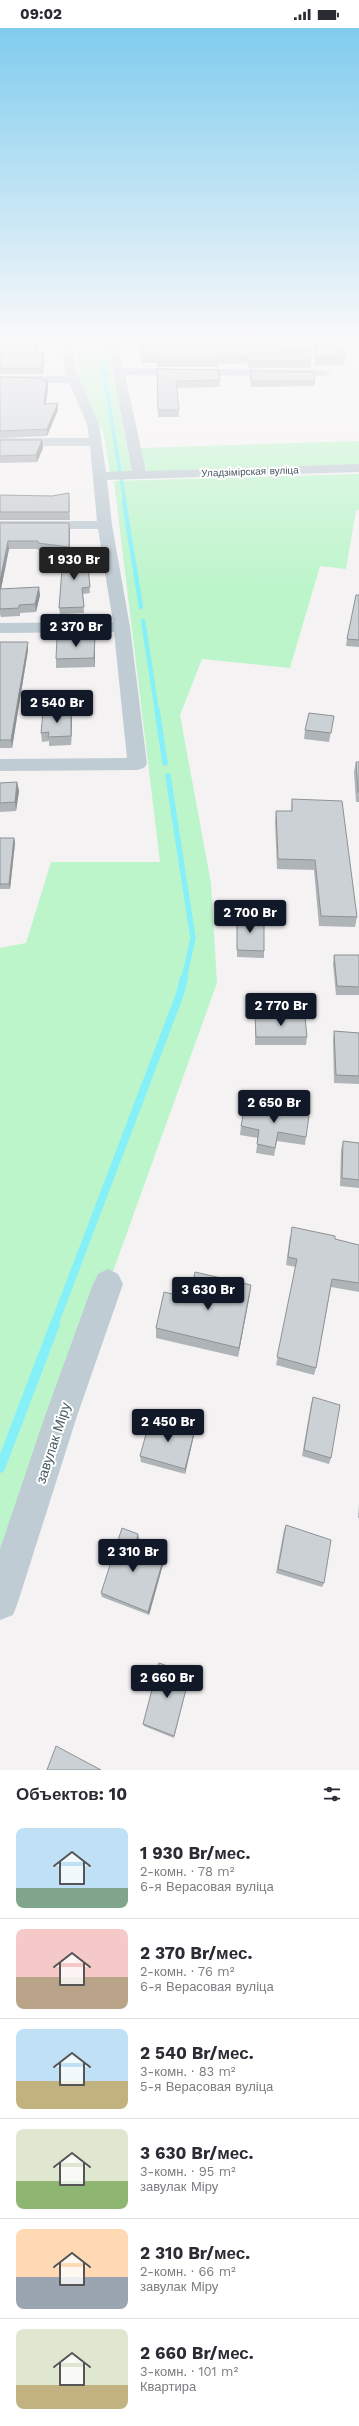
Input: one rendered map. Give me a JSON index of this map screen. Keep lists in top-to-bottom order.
{
  "streets": {
    "street": ["Уладзімірская вуліца", "завулак Міру"]
  },
  "page": {
    "status": "09:02",
    "price": [
      "1 930 Br",
      "2 370 Br",
      "2 540 Br",
      "2 700 Br",
      "2 770 Br",
      "2 650 Br",
      "3 630 Br",
      "2 450 Br",
      "2 310 Br",
      "2 660 Br"
    ],
    "heading": "Объектов: 10",
    "list": [
      {
        "name": "1 930 Br/мес.",
        "note": "2-комн. · 78 m² · 6-я Верасовая вуліца"
      },
      {
        "name": "2 370 Br/мес.",
        "note": "2-комн. · 76 m² · 6-я Верасовая вуліца"
      },
      {
        "name": "2 540 Br/мес.",
        "note": "3-комн. · 83 m² · 5-я Верасовая вуліца"
      },
      {
        "name": "3 630 Br/мес.",
        "note": "3-комн. · 95 m² · завулак Міру"
      },
      {
        "name": "2 310 Br/мес.",
        "note": "2-комн. · 66 m² · завулак Міру"
      },
      {
        "name": "2 660 Br/мес.",
        "note": "3-комн. · 101 m² · Квартира"
      }
    ]
  }
}
